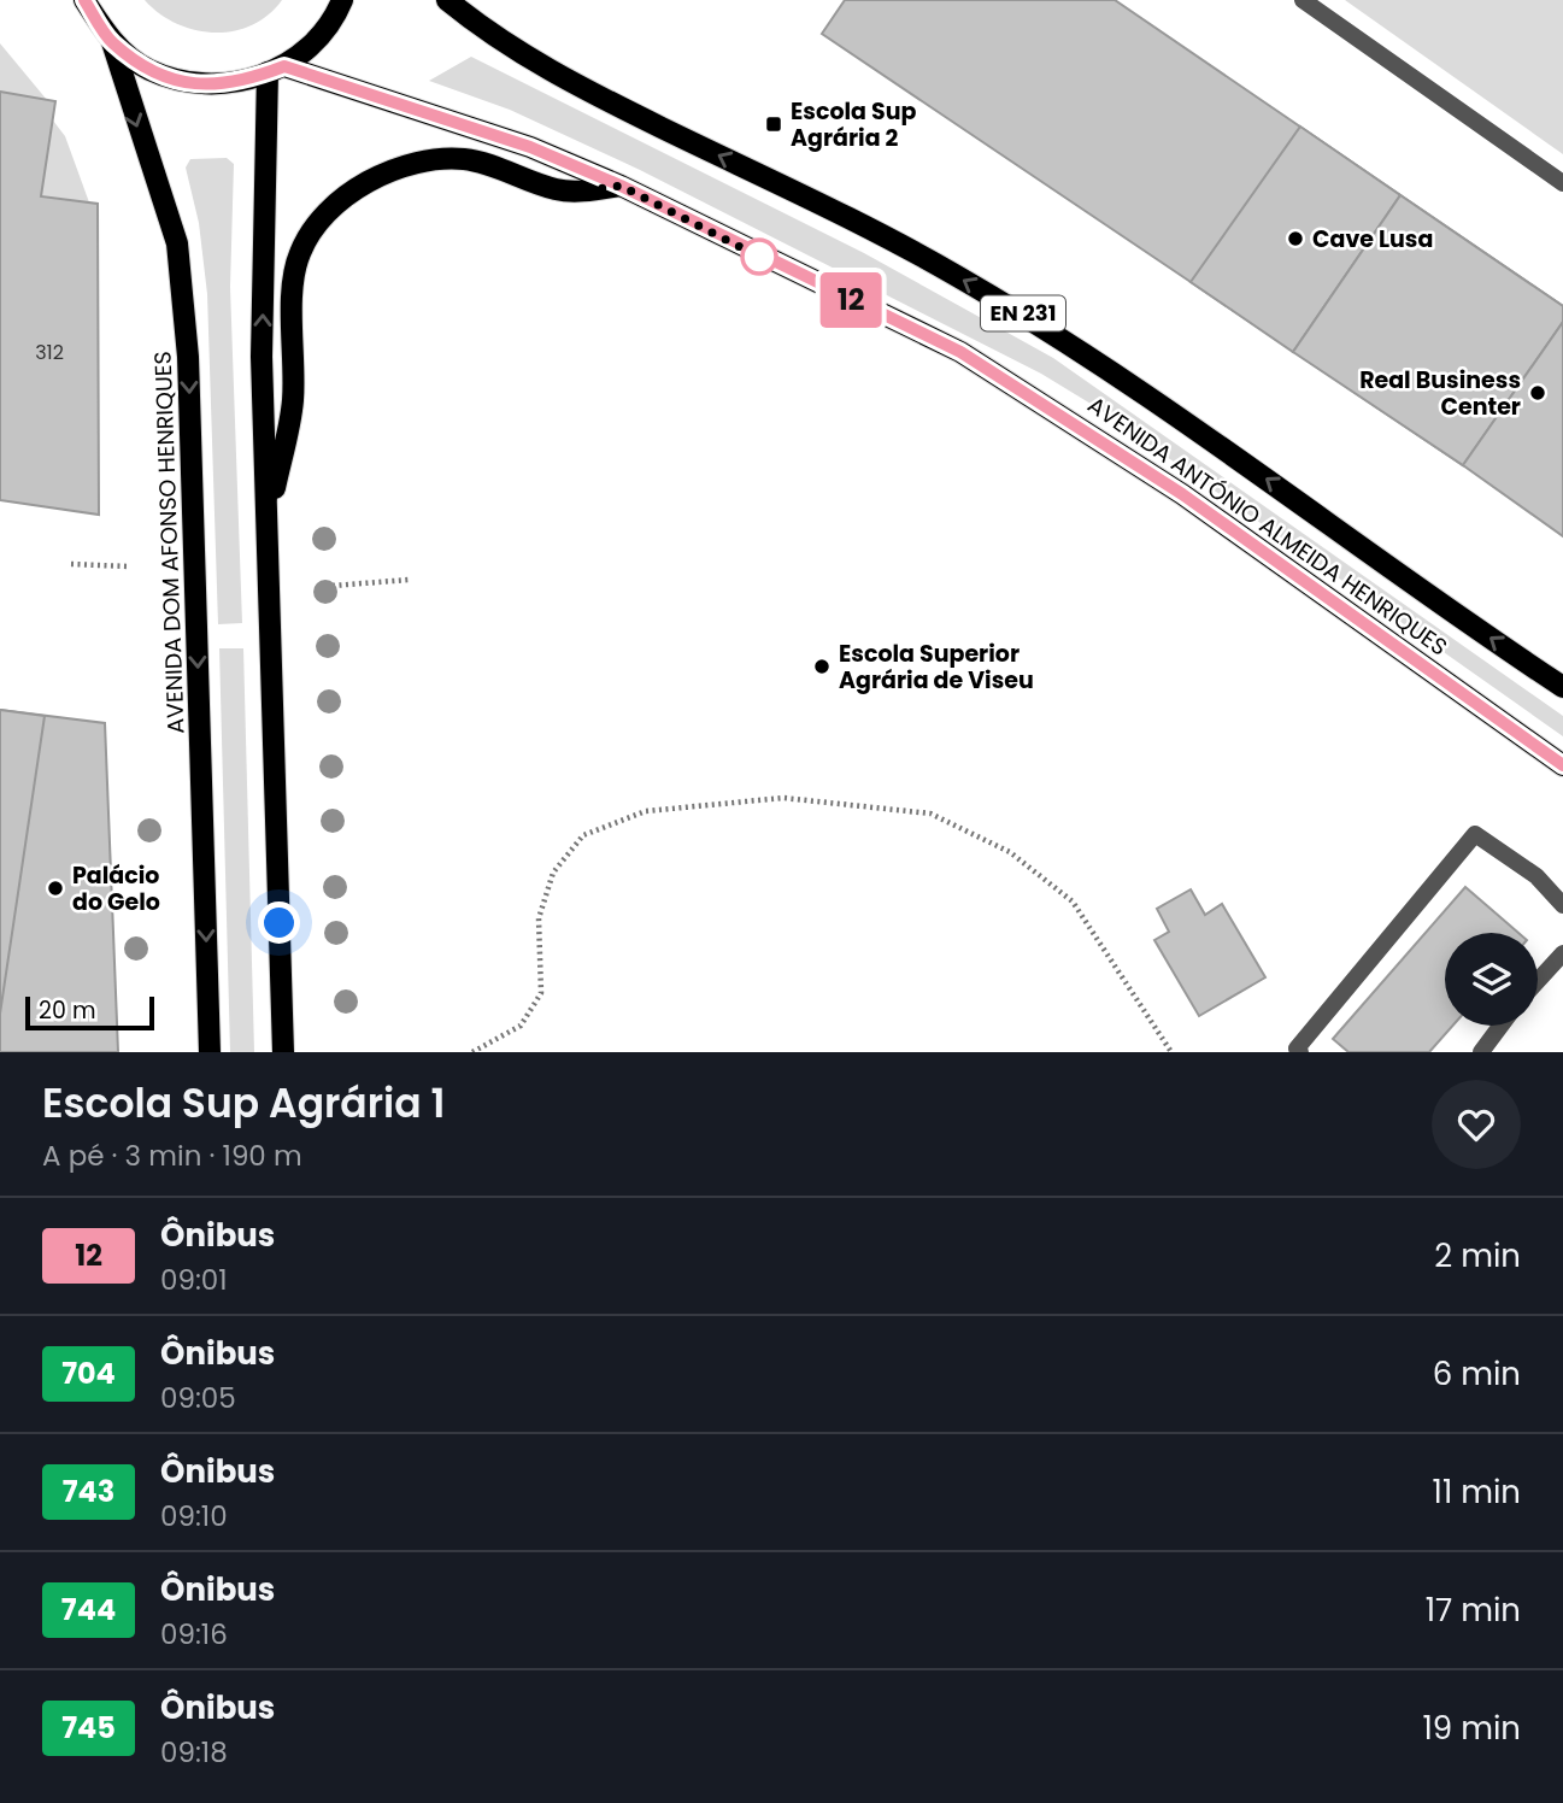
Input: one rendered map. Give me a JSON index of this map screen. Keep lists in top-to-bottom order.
{
  "streets": {
    "main road": ["EN 231", "AVENIDA ANTÓNIO ALMEIDA HENRIQUES", "AVENIDA DOM AFONSO HENRIQUES"]
  },
  "places": {
    "transit": ["Escola Sup Agrária 2"],
    "other": [
      "Cave Lusa",
      "Real Business Center",
      "Escola Superior Agrária de Viseu",
      "Palácio do Gelo"
    ]
  },
  "lines": ["bus line 12"],
  "house_numbers": ["312"],
  "scale_bar": "20 m",
  "page": {
    "on_map": "12",
    "scale": "20 m",
    "heading": ["Escola Sup Agrária 1", "A pé · 3 min · 190 m"],
    "list": [
      {
        "mark": "12",
        "name": "Ônibus",
        "note": "09:01",
        "value": "2 min"
      },
      {
        "mark": "704",
        "name": "Ônibus",
        "note": "09:05",
        "value": "6 min"
      },
      {
        "mark": "743",
        "name": "Ônibus",
        "note": "09:10",
        "value": "11 min"
      },
      {
        "mark": "744",
        "name": "Ônibus",
        "note": "09:16",
        "value": "17 min"
      },
      {
        "mark": "745",
        "name": "Ônibus",
        "note": "09:18",
        "value": "19 min"
      }
    ]
  }
}
